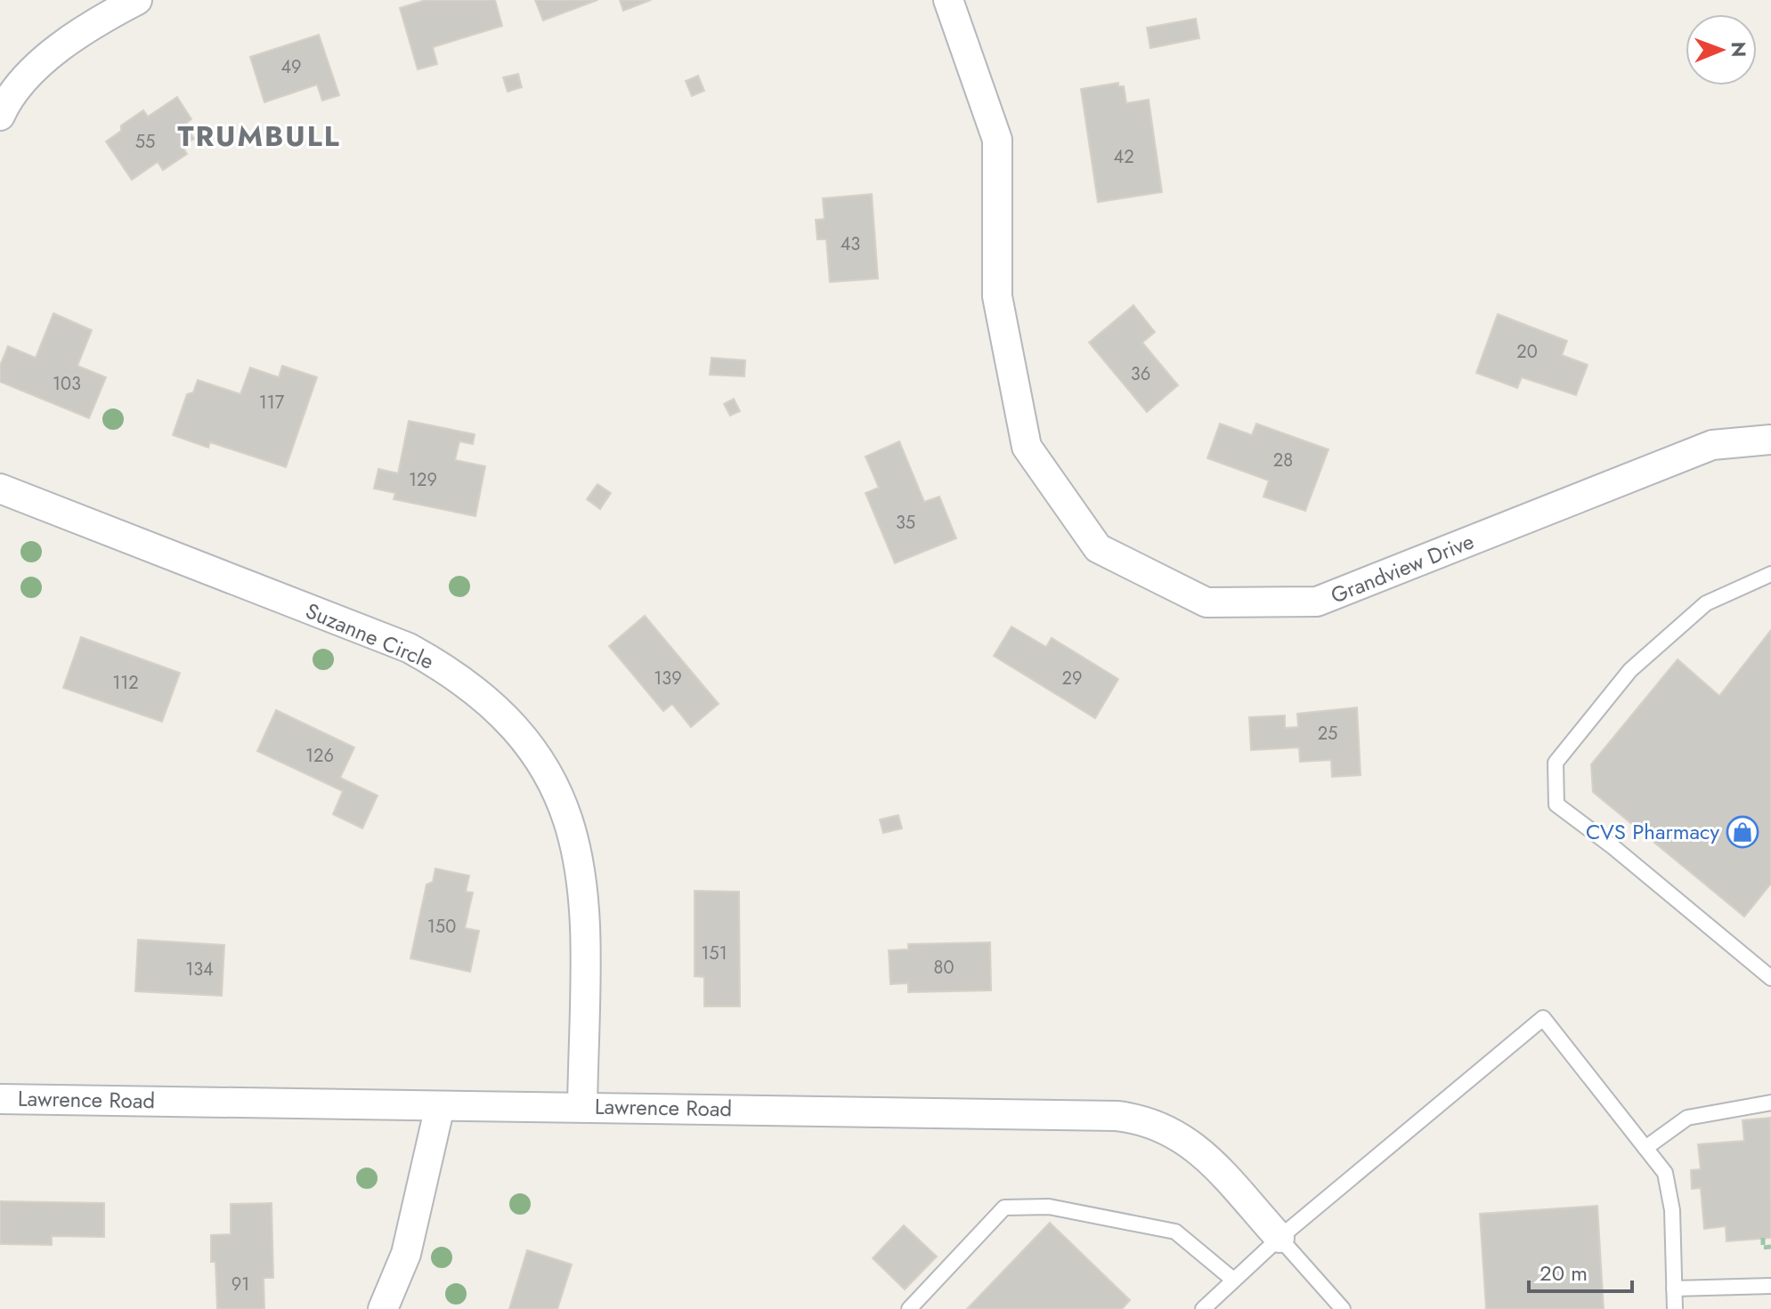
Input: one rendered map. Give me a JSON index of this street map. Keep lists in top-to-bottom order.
{
  "streets": {
    "street": ["Grandview Drive", "Suzanne Circle", "Lawrence Road"]
  },
  "crossings": [
    ["Suzanne Circle", "Lawrence Road"]
  ],
  "districts": ["TRUMBULL"],
  "places": {
    "shop": ["CVS Pharmacy"]
  },
  "house_numbers": [
    "49",
    "55",
    "42",
    "43",
    "20",
    "36",
    "103",
    "117",
    "28",
    "129",
    "35",
    "139",
    "29",
    "112",
    "25",
    "126",
    "150",
    "151",
    "80",
    "134",
    "91"
  ],
  "scale_bar": "20 m",
  "north": "right"
}
